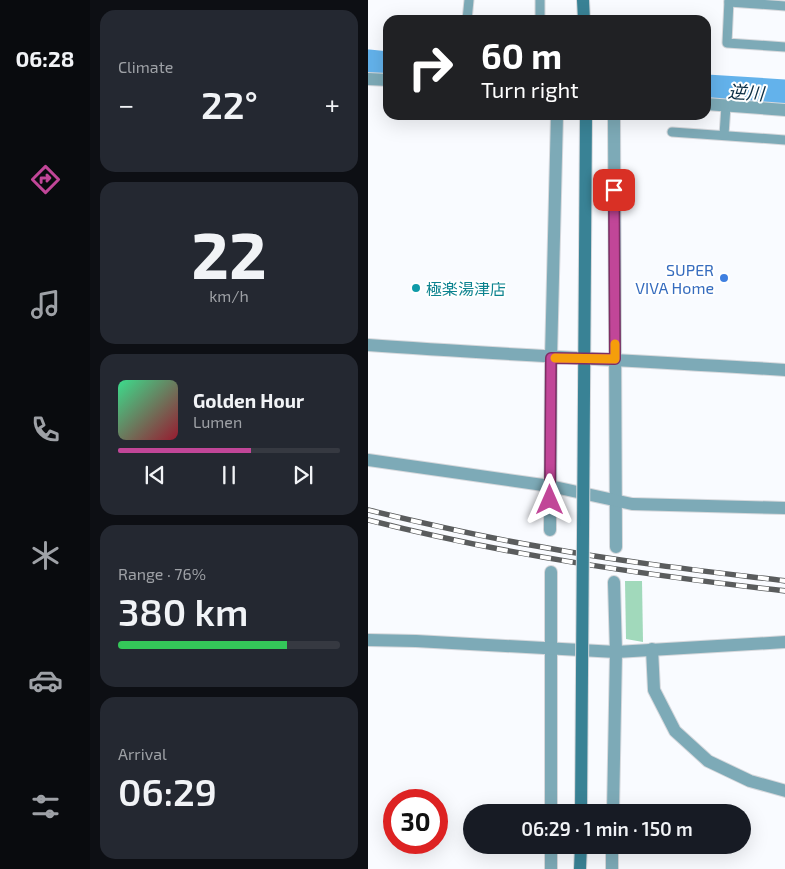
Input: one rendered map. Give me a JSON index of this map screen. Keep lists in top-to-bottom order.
{
  "water": ["逆川"],
  "places": ["SUPER VIVA Home", "極楽湯津店"],
  "page": {
    "tabs": "06:28",
    "tile": [
      "Climate",
      ["22", "km/h"],
      ["Range · 76%", "380 km"],
      ["Arrival", "06:29"]
    ],
    "turn": ["60 m", "Turn right"],
    "heat": ["−", "22°", "+"],
    "song": ["Golden Hour", "Lumen"],
    "limit": "30",
    "trip": "06:29 · 1 min · 150 m"
  }
}
